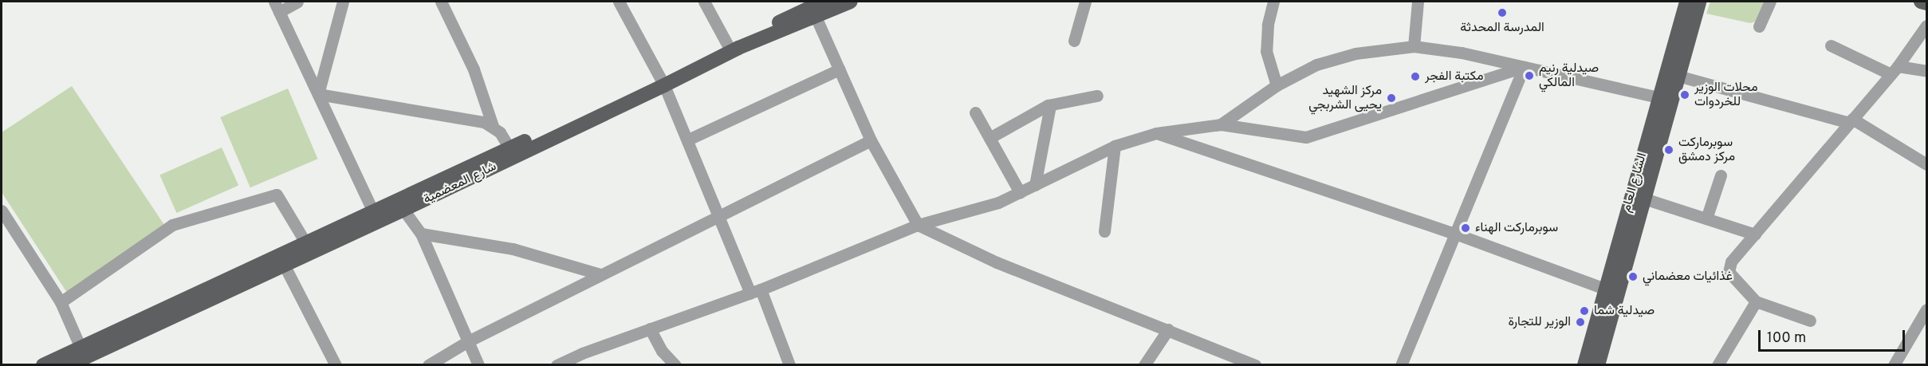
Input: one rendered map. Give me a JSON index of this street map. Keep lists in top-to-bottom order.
{
  "streets": {
    "main road": ["الشارع العام", "شارع المعضمية"]
  },
  "places": [
    "المدرسة المحدثة",
    "صيدلية رنيم المالكي",
    "مكتبة الفجر",
    "محلات الوزير للخردوات",
    "مركز الشهيد يحيى الشربجي",
    "سوبرماركت مركز دمشق",
    "سوبرماركت الهناء",
    "غذائيات معضماني",
    "صيدلية شما",
    "الوزير للتجارة"
  ],
  "scale_bar": "100 m"
}
